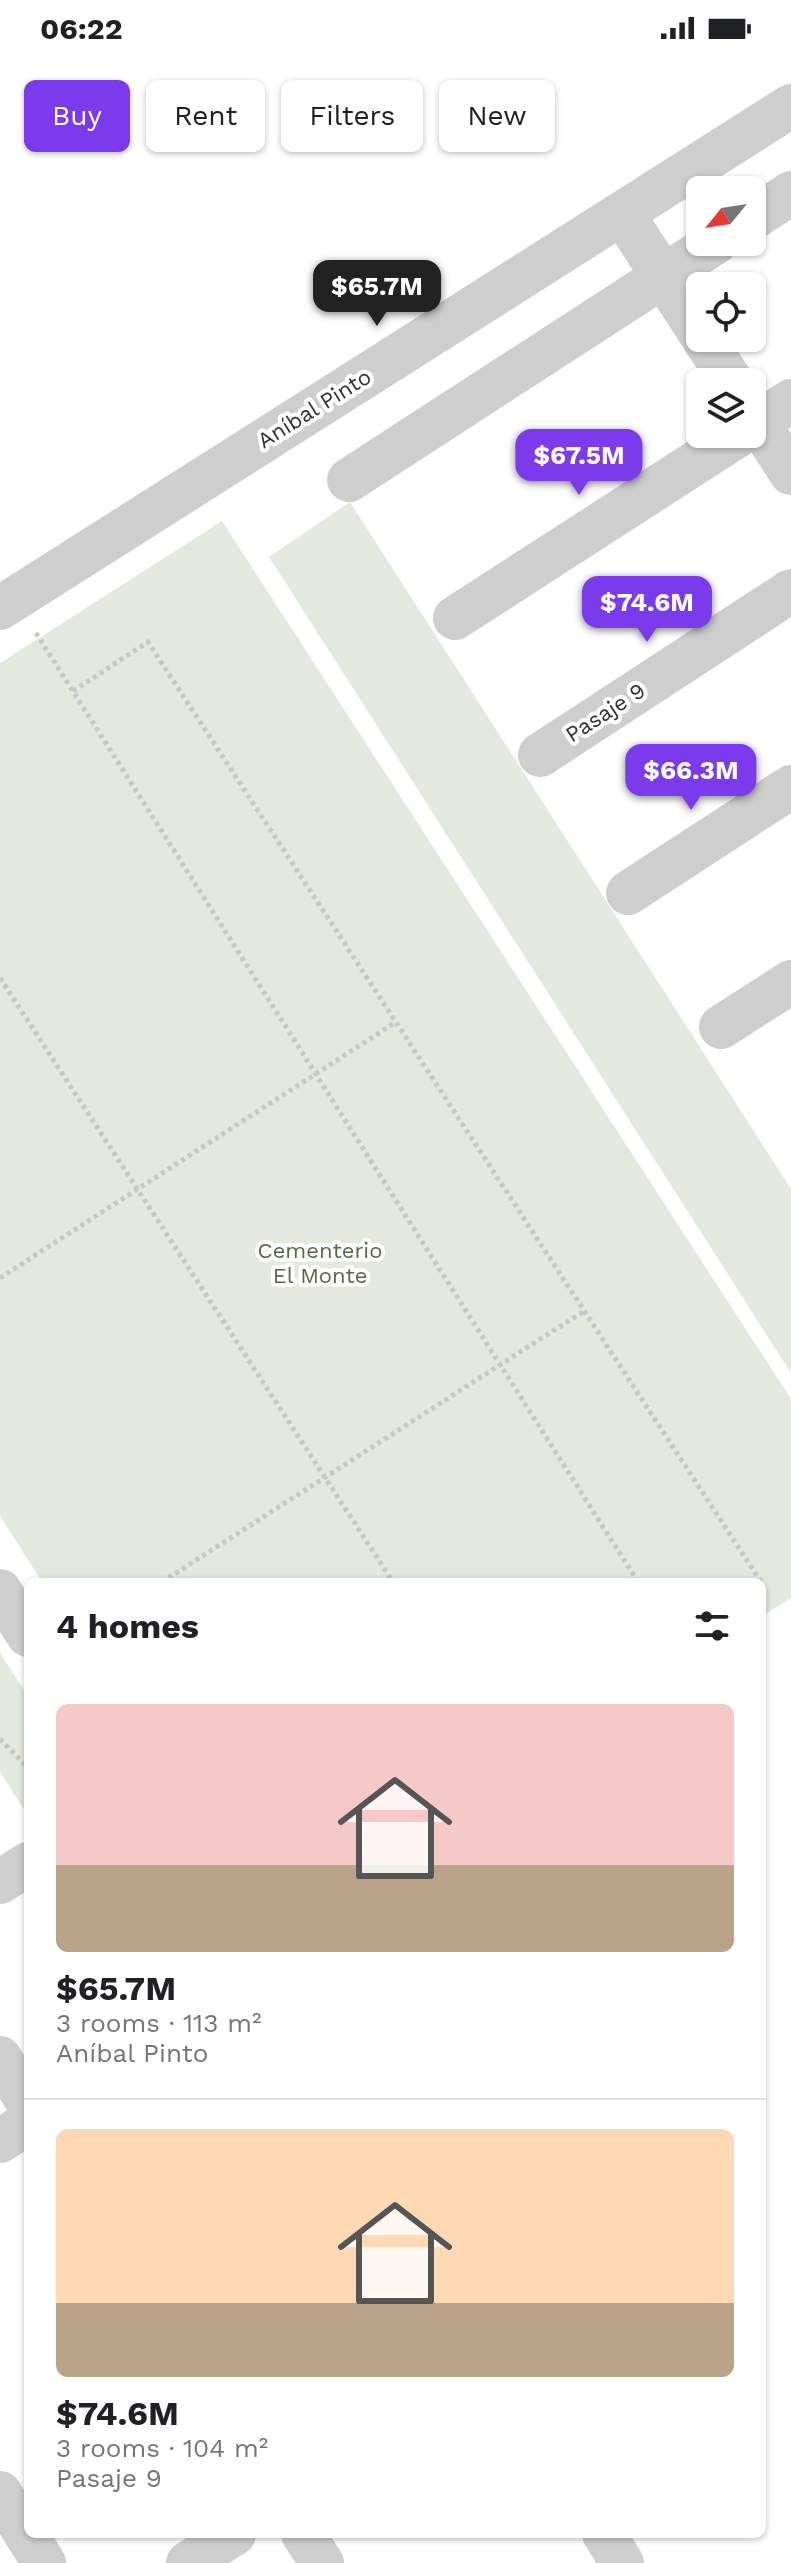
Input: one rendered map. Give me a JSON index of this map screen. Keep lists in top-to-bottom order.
{
  "streets": {
    "street": ["Aníbal Pinto", "Pasaje 9"]
  },
  "parks": ["Cementerio El Monte"],
  "north": "bottom left",
  "page": {
    "status": "06:22",
    "chip": [
      "Buy",
      "Rent",
      "Filters",
      "New"
    ],
    "price": [
      "$65.7M",
      "$67.5M",
      "$74.6M",
      "$66.3M"
    ],
    "heading": "4 homes",
    "list": [
      {
        "name": "$65.7M",
        "note": "3 rooms · 113 m² · Aníbal Pinto"
      },
      {
        "name": "$74.6M",
        "note": "3 rooms · 104 m² · Pasaje 9"
      }
    ]
  }
}
